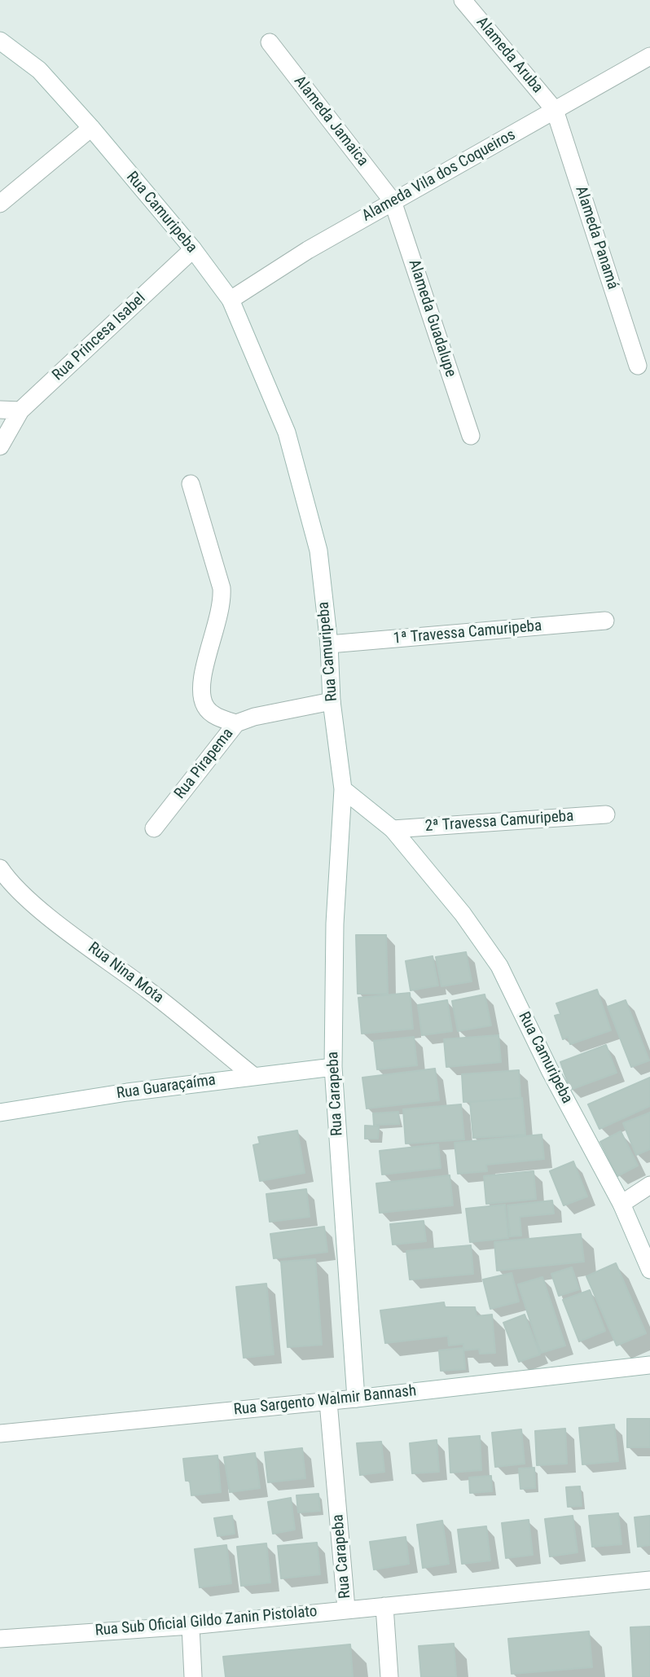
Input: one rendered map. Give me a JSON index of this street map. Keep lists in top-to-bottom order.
{
  "streets": {
    "street": [
      "Alameda Aruba",
      "Alameda Jamaica",
      "Alameda Vila dos Coqueiros",
      "Rua Camuripeba",
      "Alameda Panamá",
      "Alameda Guadalupe",
      "Rua Princesa Isabel",
      "1ª Travessa Camuripeba",
      "Rua Pirapema",
      "2ª Travessa Camuripeba",
      "Rua Nina Mota",
      "Rua Guaraçaíma",
      "Rua Carapeba",
      "Rua Sargento Walmir Bannash",
      "Rua Sub Oficial Gildo Zanin Pistolato"
    ]
  },
  "crossings": [
    ["Alameda Aruba", "Alameda Vila dos Coqueiros"],
    ["Alameda Aruba", "Alameda Panamá"],
    ["Alameda Jamaica", "Alameda Vila dos Coqueiros"],
    ["Alameda Jamaica", "Alameda Guadalupe"],
    ["Alameda Vila dos Coqueiros", "Rua Camuripeba"],
    ["Alameda Vila dos Coqueiros", "Alameda Panamá"],
    ["Alameda Vila dos Coqueiros", "Alameda Guadalupe"],
    ["Rua Camuripeba", "Rua Princesa Isabel"],
    ["Rua Camuripeba", "1ª Travessa Camuripeba"],
    ["Rua Camuripeba", "Rua Pirapema"],
    ["Rua Camuripeba", "2ª Travessa Camuripeba"],
    ["Rua Camuripeba", "Rua Carapeba"],
    ["Rua Nina Mota", "Rua Guaraçaíma"],
    ["Rua Guaraçaíma", "Rua Carapeba"],
    ["Rua Carapeba", "Rua Sargento Walmir Bannash"],
    ["Rua Carapeba", "Rua Sub Oficial Gildo Zanin Pistolato"]
  ]
}
